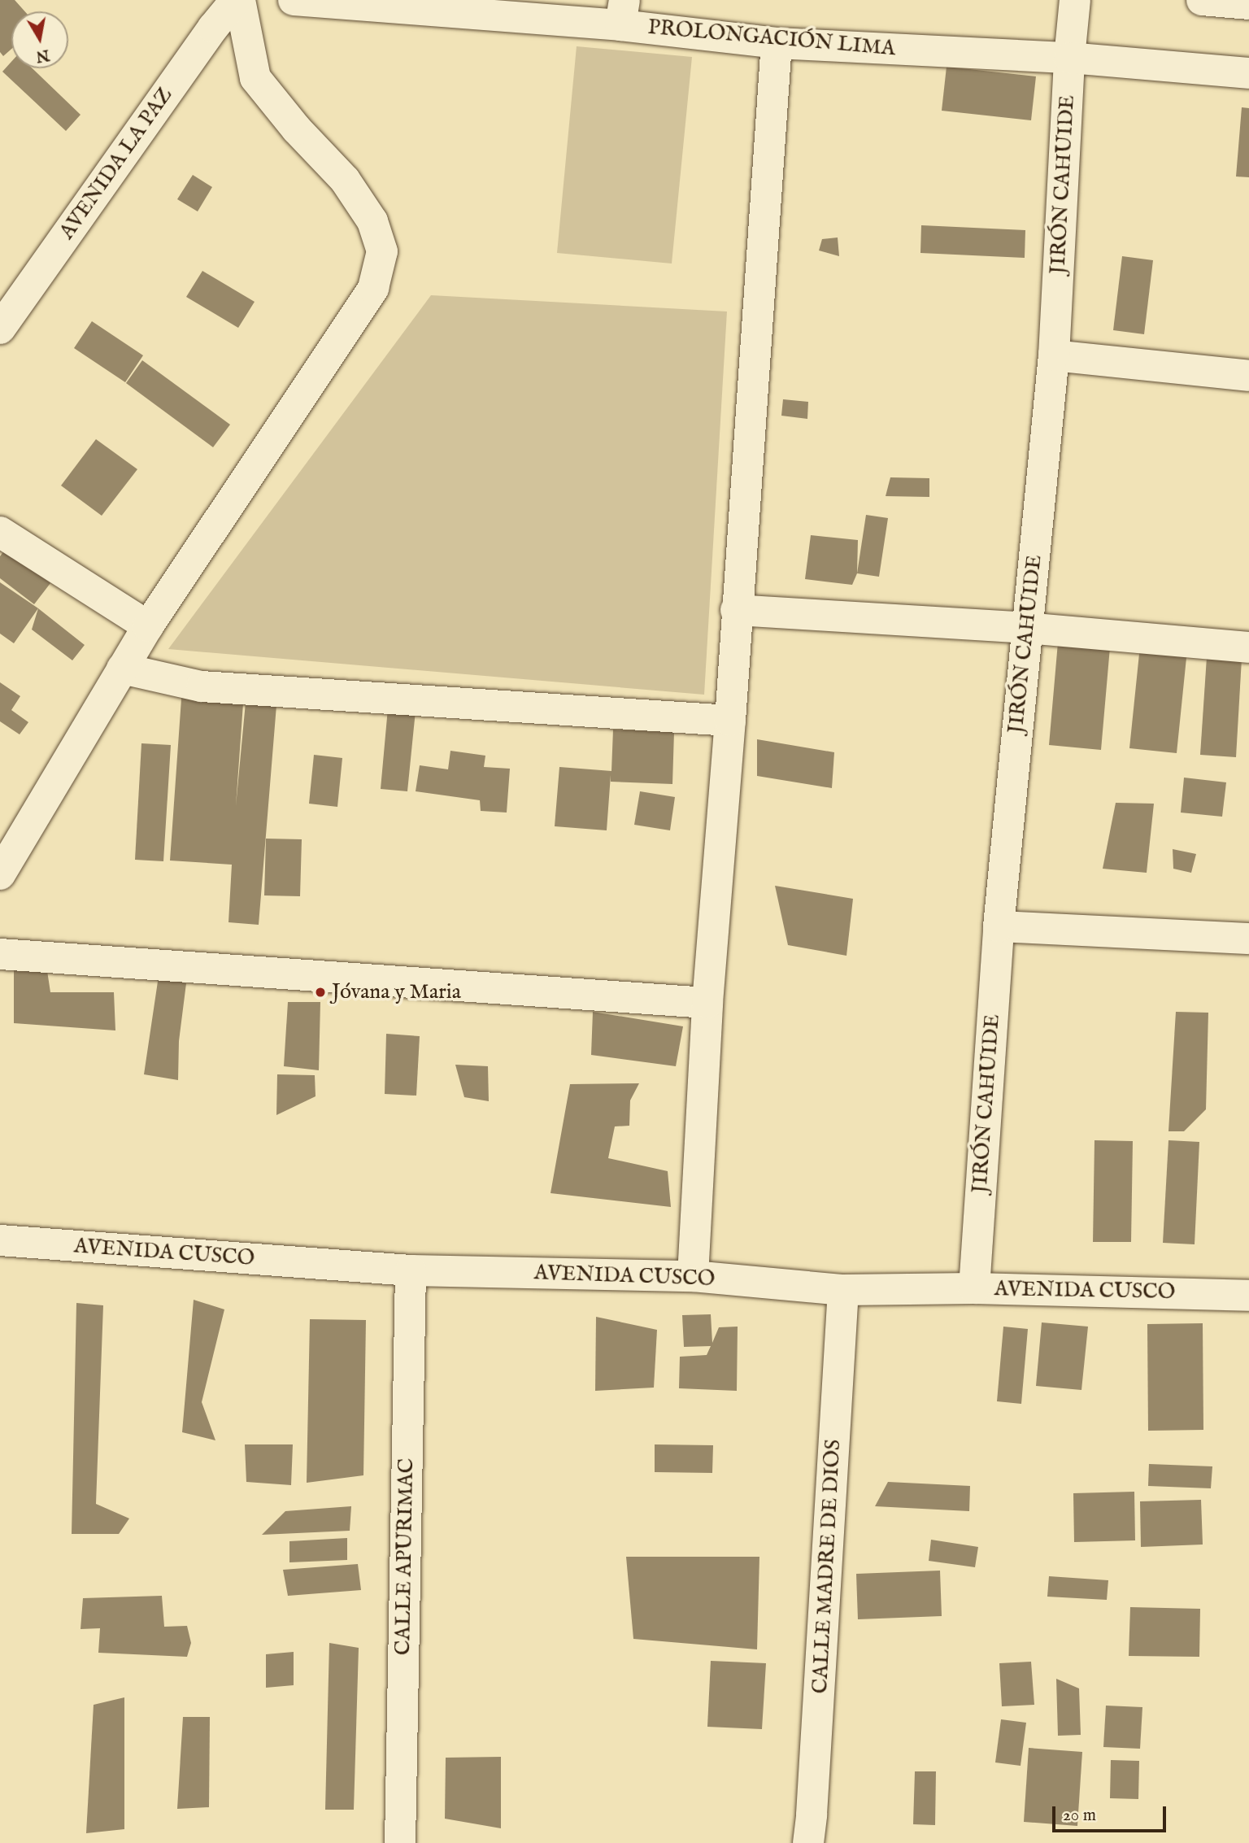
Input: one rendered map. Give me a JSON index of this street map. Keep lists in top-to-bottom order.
{
  "streets": {
    "street": [
      "PROLONGACIÓN LIMA",
      "AVENIDA LA PAZ",
      "JIRÓN CAHUIDE",
      "AVENIDA CUSCO",
      "CALLE APURIMAC",
      "CALLE MADRE DE DIOS"
    ]
  },
  "crossings": [
    ["PROLONGACIÓN LIMA", "JIRÓN CAHUIDE"],
    ["JIRÓN CAHUIDE", "AVENIDA CUSCO"],
    ["AVENIDA CUSCO", "CALLE APURIMAC"],
    ["AVENIDA CUSCO", "CALLE MADRE DE DIOS"]
  ],
  "places": ["Jóvana y Maria"],
  "scale_bar": "20 m",
  "north": "bottom"
}
